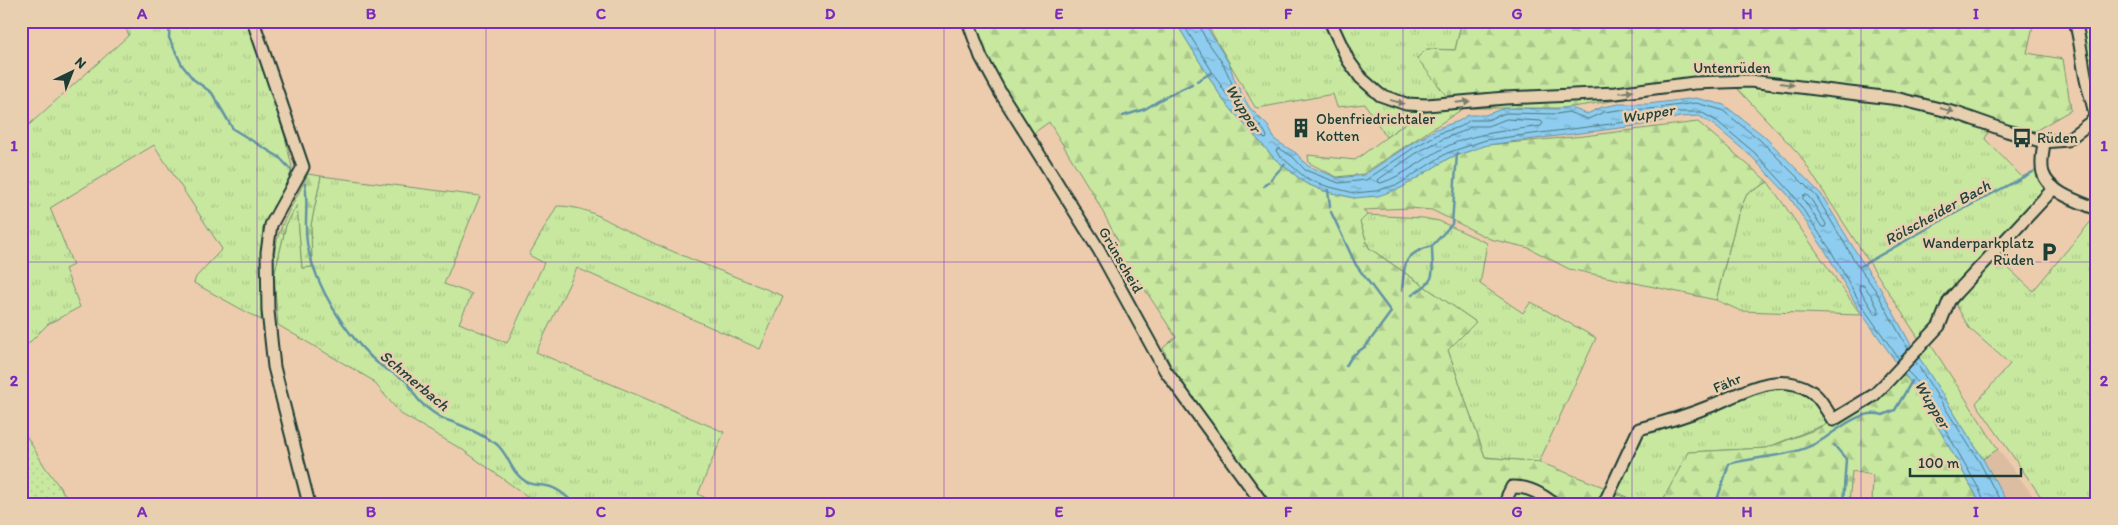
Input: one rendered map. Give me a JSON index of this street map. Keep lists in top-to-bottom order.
{
  "streets": {
    "street": ["Untenrüden", "Grünscheid", "Fähr"]
  },
  "one_way": ["Untenrüden"],
  "water": ["Wupper", "Rölscheider Bach", "Schmerbach"],
  "places": {
    "building": ["Obenfriedrichtaler Kotten"],
    "bus stop": ["Rüden"],
    "parking": ["Wanderparkplatz Rüden"]
  },
  "scale_bar": "100 m",
  "north": "top right",
  "grid": {
    "columns": [
      "A",
      "B",
      "C",
      "D",
      "E",
      "F",
      "G",
      "H",
      "I"
    ],
    "rows": ["1", "2"]
  }
}
